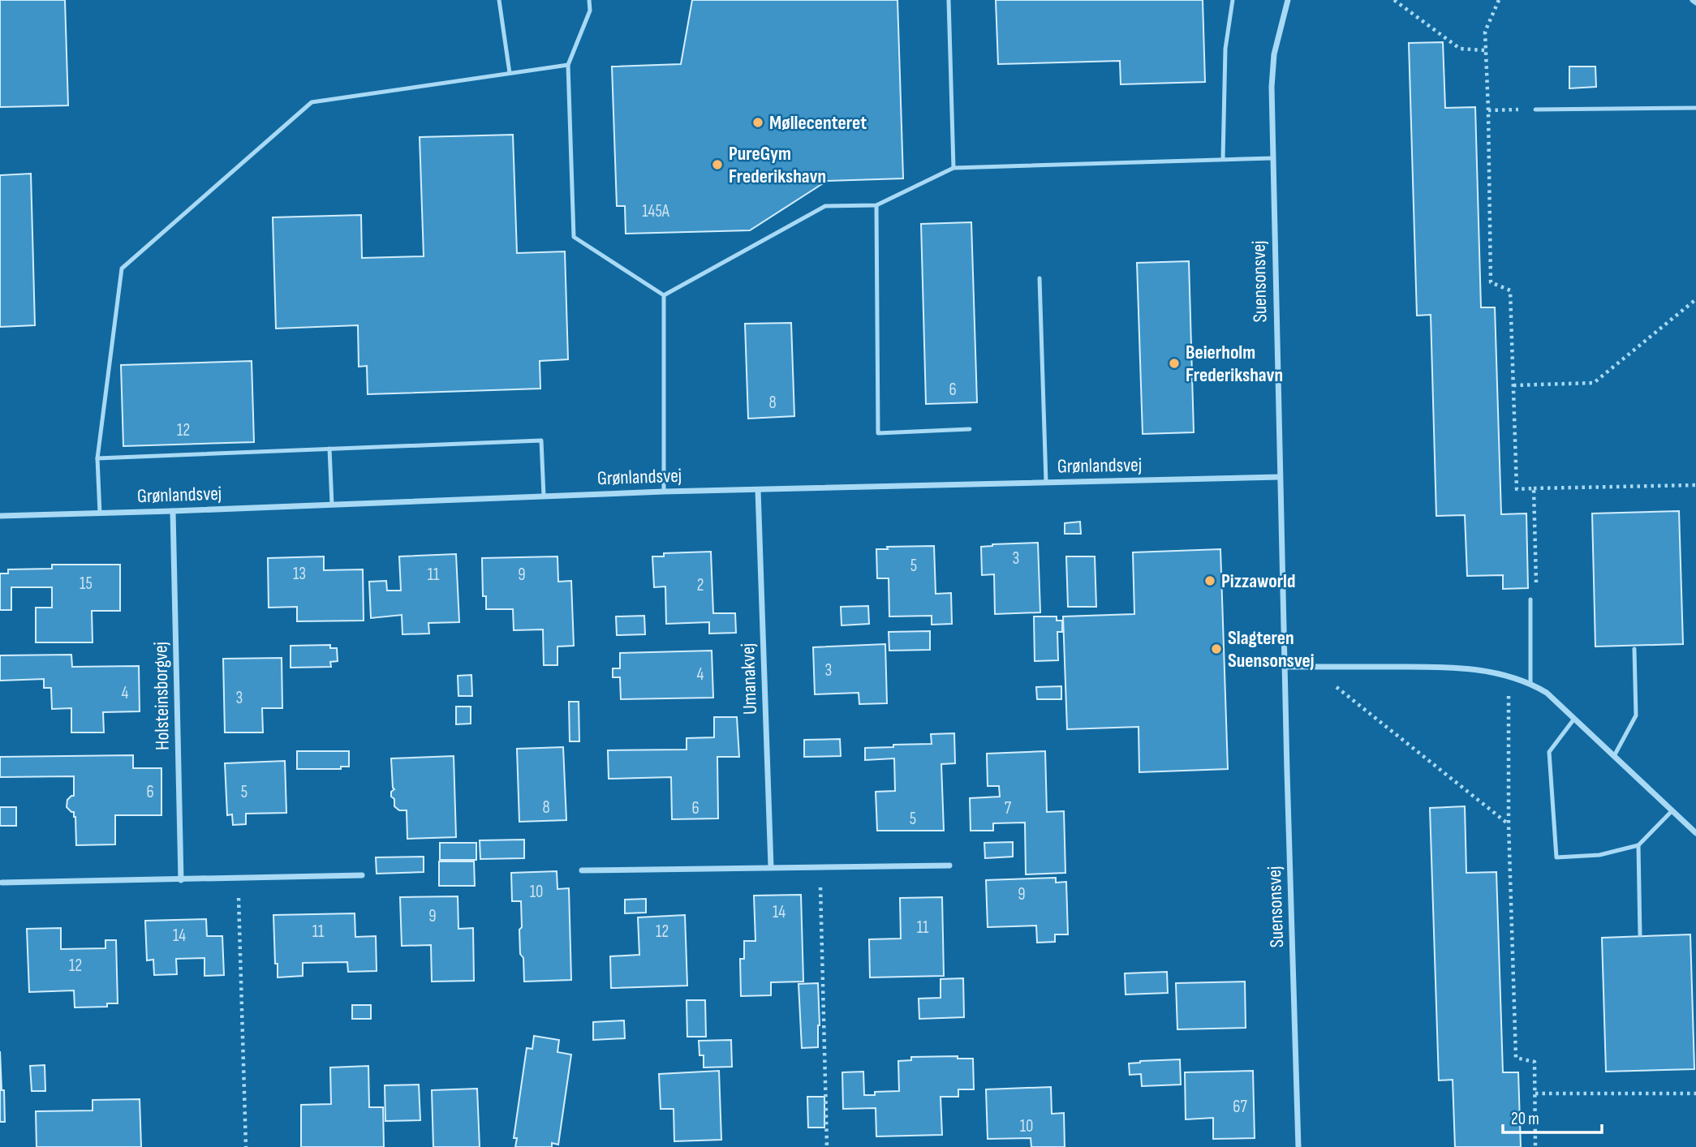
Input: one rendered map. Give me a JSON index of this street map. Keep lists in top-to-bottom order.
{
  "streets": {
    "street": [
      "Suensonsvej",
      "Grønlandsvej",
      "Umanakvej",
      "Holsteinsborgvej"
    ]
  },
  "crossings": [
    ["Suensonsvej", "Grønlandsvej"],
    ["Grønlandsvej", "Umanakvej"],
    ["Grønlandsvej", "Holsteinsborgvej"]
  ],
  "places": [
    "Møllecenteret",
    "PureGym Frederikshavn",
    "Beierholm Frederikshavn",
    "Pizzaworld",
    "Slagteren Suensonsvej"
  ],
  "house_numbers": [
    "145A",
    "6",
    "8",
    "12",
    "3",
    "5",
    "13",
    "11",
    "9",
    "15",
    "2",
    "3",
    "4",
    "4",
    "3",
    "6",
    "5",
    "8",
    "6",
    "7",
    "5",
    "10",
    "9",
    "14",
    "9",
    "11",
    "11",
    "12",
    "14",
    "12",
    "67",
    "10"
  ],
  "scale_bar": "20 m"
}
